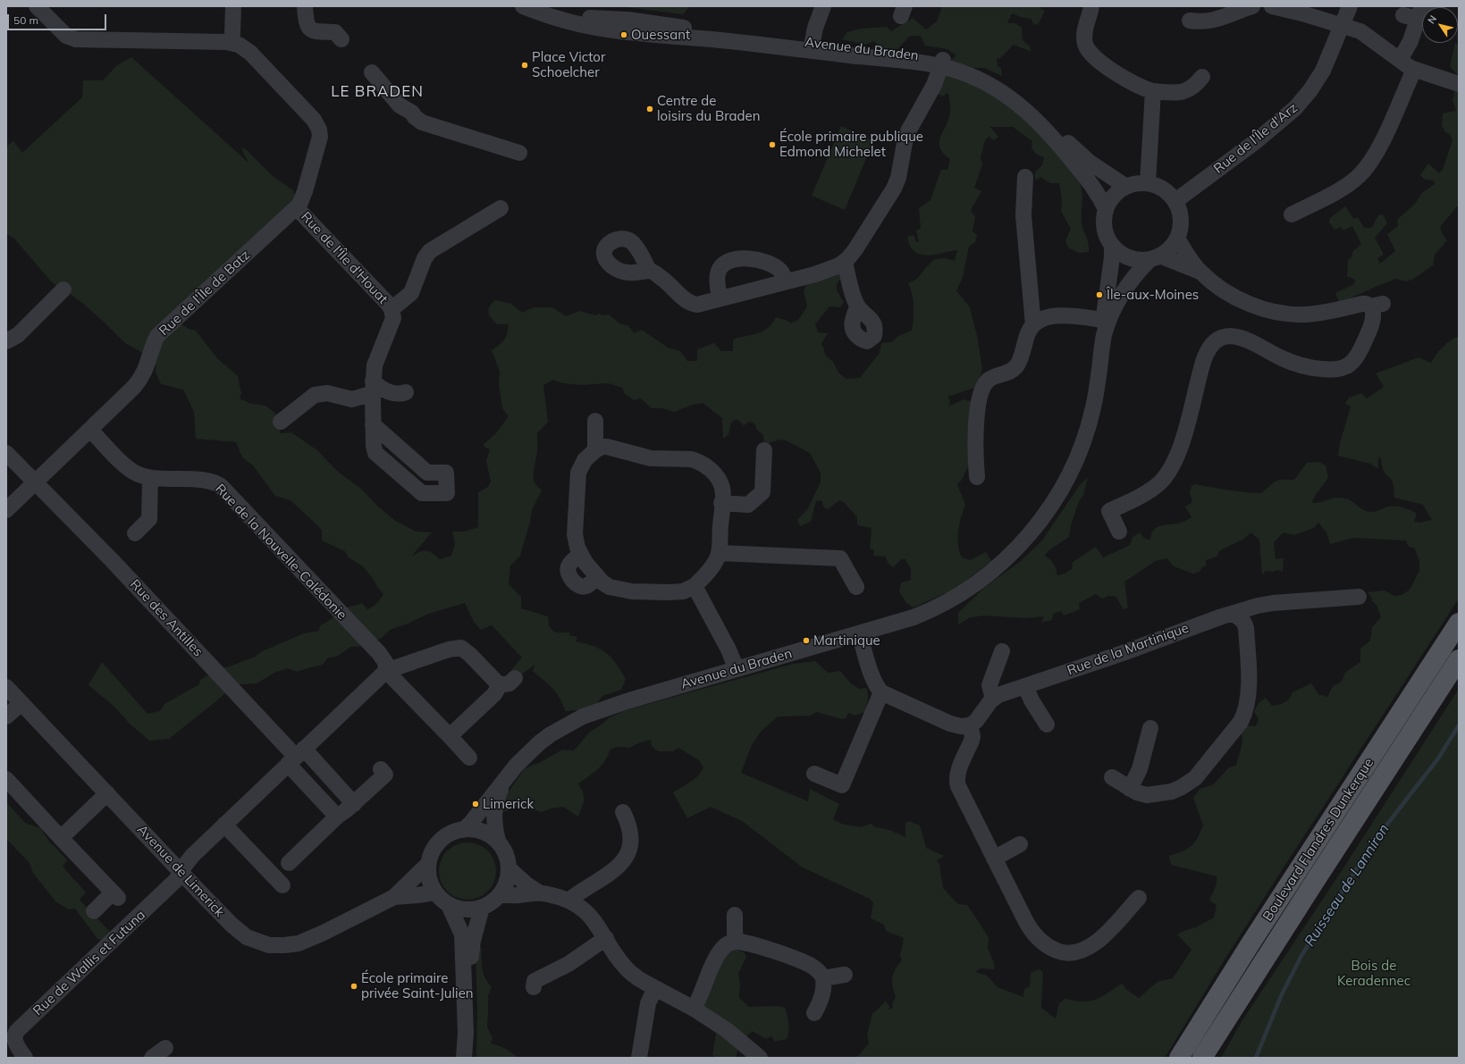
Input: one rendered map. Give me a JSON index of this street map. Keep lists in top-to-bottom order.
{
  "streets": {
    "main road": ["Boulevard Flandres Dunkerque"],
    "street": [
      "Avenue du Braden",
      "Rue de l'Île d'Arz",
      "Rue de l'Île d'Houat",
      "Rue de l'Île de Batz",
      "Rue de la Nouvelle-Calédonie",
      "Rue des Antilles",
      "Rue de la Martinique",
      "Avenue de Limerick",
      "Rue de Wallis et Futuna"
    ]
  },
  "crossings": [
    ["Avenue du Braden", "Rue de l'Île d'Arz"],
    ["Avenue du Braden", "Avenue de Limerick"],
    ["Rue de l'Île d'Houat", "Rue de l'Île de Batz"],
    ["Rue de l'Île de Batz", "Rue de la Nouvelle-Calédonie"],
    ["Rue de l'Île de Batz", "Rue des Antilles"],
    ["Rue de la Nouvelle-Calédonie", "Rue de Wallis et Futuna"],
    ["Rue des Antilles", "Rue de Wallis et Futuna"],
    ["Avenue de Limerick", "Rue de Wallis et Futuna"]
  ],
  "districts": ["LE BRADEN"],
  "water": ["Ruisseau de Lanniron"],
  "parks": ["Bois de Keradennec"],
  "places": [
    "Ouessant",
    "Place Victor Schoelcher",
    "Centre de loisirs du Braden",
    "École primaire publique Edmond Michelet",
    "Île-aux-Moines",
    "Martinique",
    "Limerick",
    "École primaire privée Saint-Julien"
  ],
  "scale_bar": "50 m",
  "north": "top left"
}
